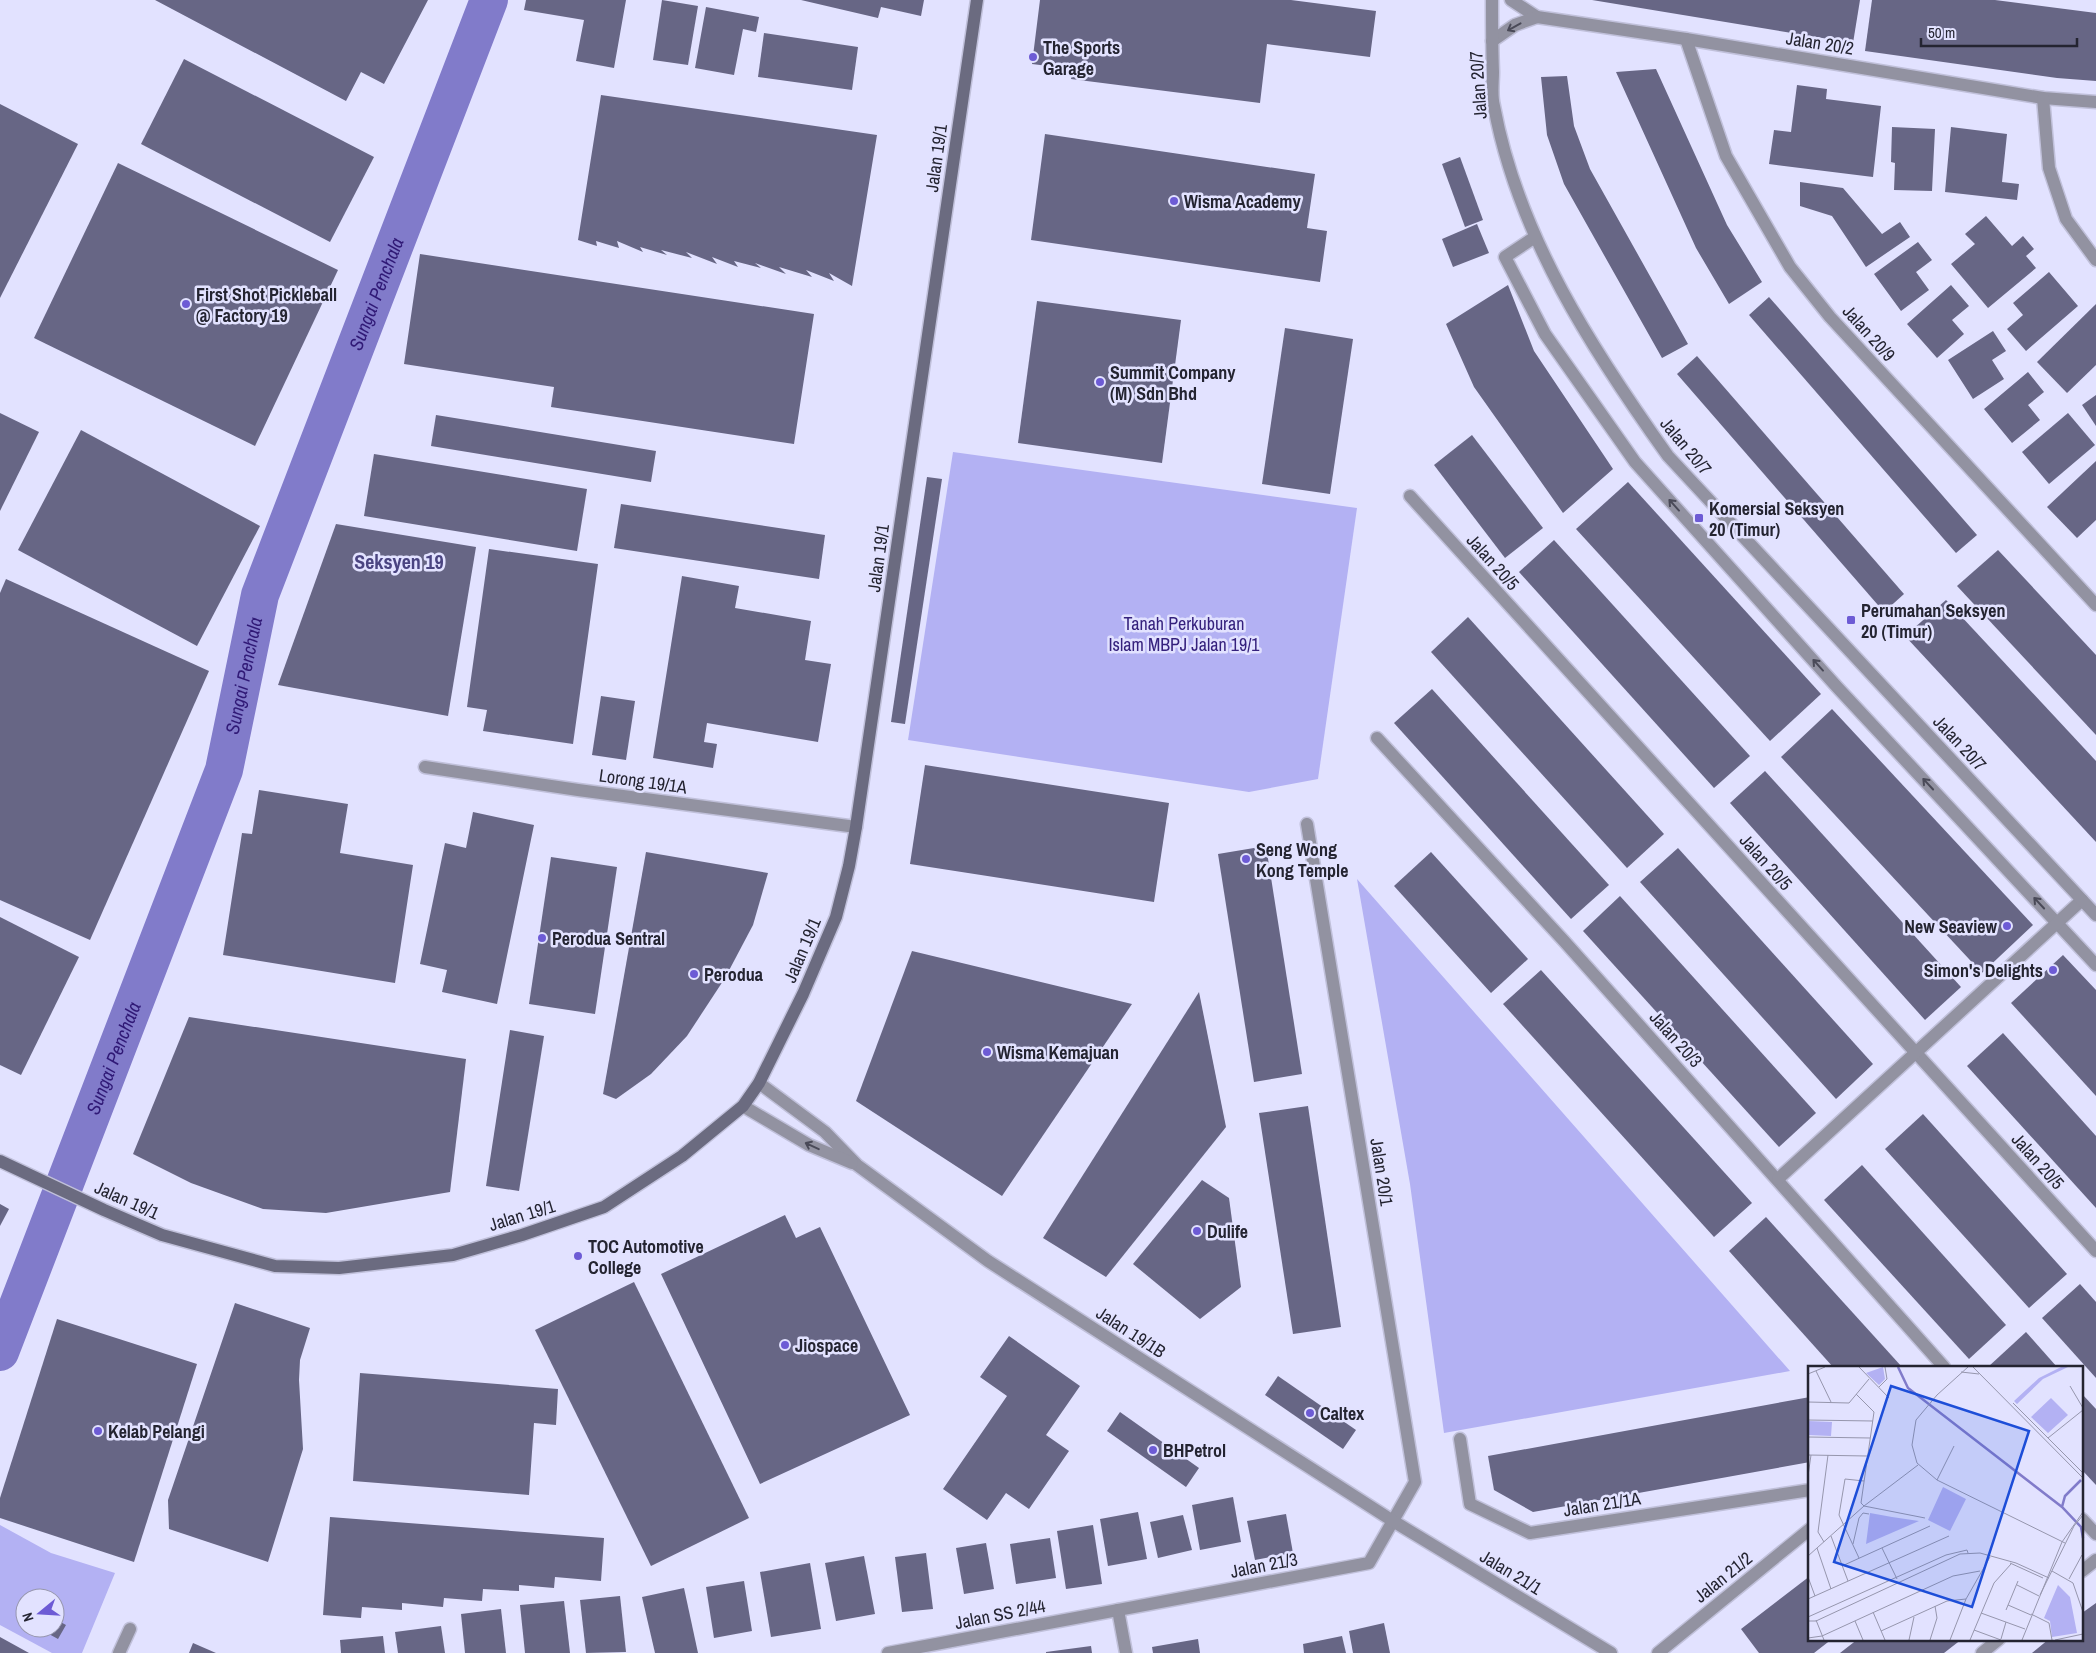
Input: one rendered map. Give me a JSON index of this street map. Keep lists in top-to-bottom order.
{
  "streets": {
    "main road": ["Jalan 19/1"],
    "street": [
      "Jalan 20/2",
      "Jalan 20/7",
      "Jalan 20/9",
      "Jalan 20/5",
      "Lorong 19/1A",
      "Jalan 20/3",
      "Jalan 20/1",
      "Jalan 19/1B",
      "Jalan 21/1A",
      "Jalan 21/3",
      "Jalan 21/1",
      "Jalan 21/2",
      "Jalan SS 2/44"
    ]
  },
  "crossings": [
    ["Jalan 20/2", "Jalan 20/7"],
    ["Jalan 20/2", "Jalan 20/9"],
    ["Jalan 19/1", "Lorong 19/1A"],
    ["Jalan 19/1", "Jalan 19/1B"],
    ["Jalan 20/1", "Jalan 19/1B"],
    ["Jalan 20/1", "Jalan 21/3"],
    ["Jalan 20/1", "Jalan 21/1"],
    ["Jalan 19/1B", "Jalan 21/3"],
    ["Jalan 19/1B", "Jalan 21/1"],
    ["Jalan 21/3", "Jalan 21/1"],
    ["Jalan 21/3", "Jalan SS 2/44"]
  ],
  "districts": ["Seksyen 19"],
  "water": ["Sungai Penchala"],
  "parks": ["Tanah Perkuburan Islam MBPJ Jalan 19/1"],
  "places": {
    "other": [
      "The Sports Garage",
      "Wisma Academy",
      "First Shot Pickleball @ Factory 19",
      "Summit Company (M) Sdn Bhd",
      "Seng Wong Kong Temple",
      "New Seaview",
      "Perodua Sentral",
      "Simon's Delights",
      "Perodua",
      "Wisma Kemajuan",
      "Dulife",
      "TOC Automotive College",
      "Jiospace",
      "Caltex",
      "Kelab Pelangi",
      "BHPetrol"
    ],
    "transit": ["Komersial Seksyen 20 (Timur)", "Perumahan Seksyen 20 (Timur)"]
  },
  "scale_bar": "50 m",
  "north": "left"
}
